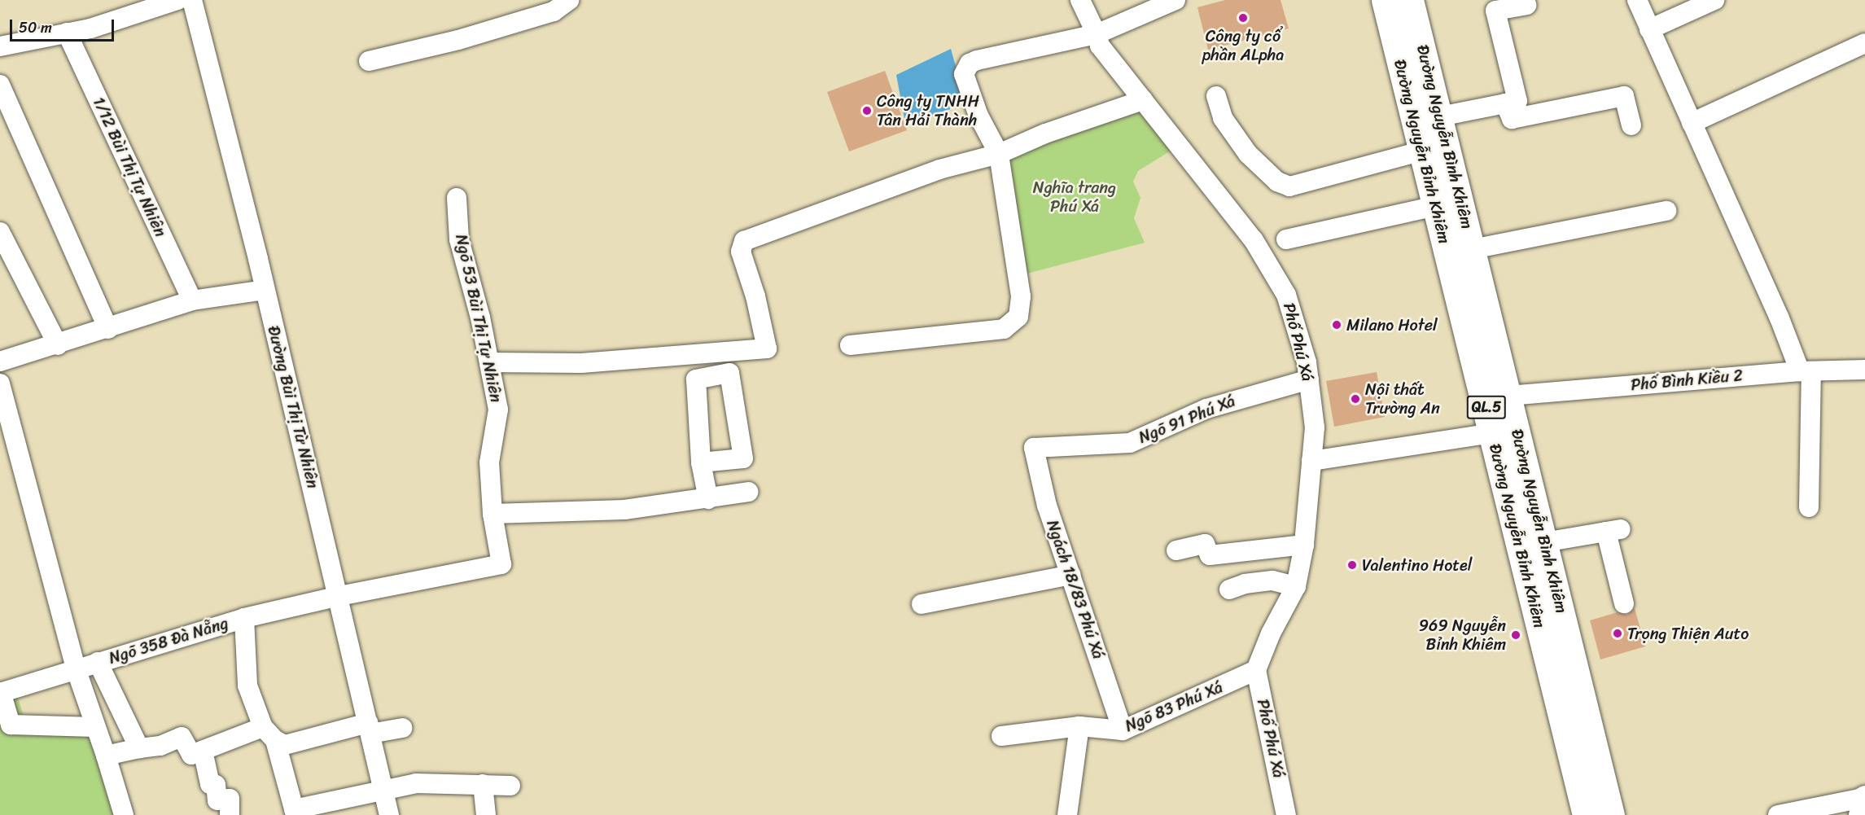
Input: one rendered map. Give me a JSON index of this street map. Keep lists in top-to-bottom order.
{
  "streets": {
    "highway": ["Đường Nguyễn Bình Khiêm", "Đường Nguyễn Bỉnh Khiêm", "QL.5"],
    "street": [
      "1/12 Bùi Thị Tự Nhiên",
      "Ngõ 53 Bùi Thị Tự Nhiên",
      "Phố Phú Xá",
      "Phố Bình Kiều 2",
      "Đường Bùi Thị Từ Nhiên",
      "Ngõ 91 Phú Xá",
      "Ngách 18/83 Phú Xá",
      "Ngõ 358 Đà Nẵng",
      "Ngõ 83 Phú Xá"
    ]
  },
  "crossings": [
    ["Đường Nguyễn Bình Khiêm", "Phố Bình Kiều 2"],
    ["Ngõ 53 Bùi Thị Tự Nhiên", "Đường Bùi Thị Từ Nhiên"],
    ["Ngõ 53 Bùi Thị Tự Nhiên", "Ngõ 358 Đà Nẵng"],
    ["Phố Phú Xá", "Ngõ 91 Phú Xá"],
    ["Phố Phú Xá", "Ngõ 83 Phú Xá"],
    ["Đường Bùi Thị Từ Nhiên", "Ngõ 358 Đà Nẵng"],
    ["Ngõ 91 Phú Xá", "Ngách 18/83 Phú Xá"],
    ["Ngách 18/83 Phú Xá", "Ngõ 83 Phú Xá"]
  ],
  "parks": ["Nghĩa trang Phú Xá"],
  "places": [
    "Công ty cổ phần ALpha",
    "Công ty TNHH Tân Hải Thành",
    "Milano Hotel",
    "Nội thất Trường An",
    "Valentino Hotel",
    "Trọng Thiện Auto",
    "969 Nguyễn Bỉnh Khiêm"
  ],
  "scale_bar": "50 m"
}
